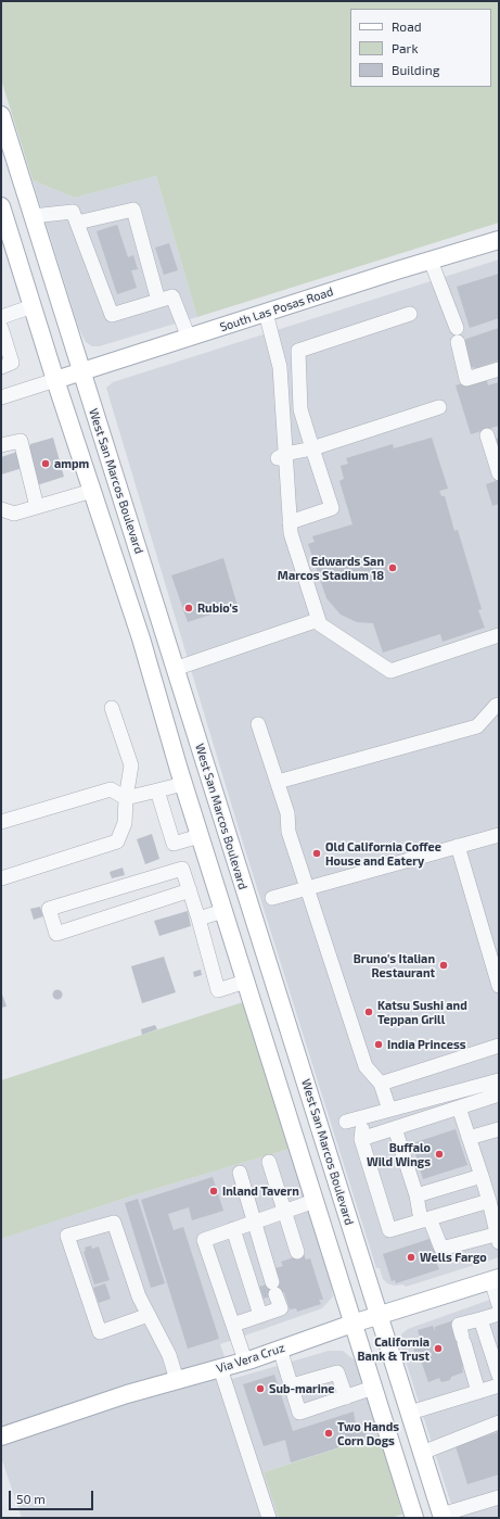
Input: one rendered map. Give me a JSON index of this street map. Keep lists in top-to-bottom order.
{
  "streets": {
    "main road": ["South Las Posas Road", "West San Marcos Boulevard", "Via Vera Cruz"]
  },
  "crossings": [
    ["South Las Posas Road", "West San Marcos Boulevard"],
    ["West San Marcos Boulevard", "Via Vera Cruz"]
  ],
  "places": [
    "ampm",
    "Edwards San Marcos Stadium 18",
    "Rubio's",
    "Old California Coffee House and Eatery",
    "Bruno's Italian Restaurant",
    "Katsu Sushi and Teppan Grill",
    "India Princess",
    "Buffalo Wild Wings",
    "Inland Tavern",
    "Wells Fargo",
    "California Bank & Trust",
    "Sub-marine",
    "Two Hands Corn Dogs"
  ],
  "legend": ["Road", "Park", "Building"],
  "scale_bar": "50 m"
}
